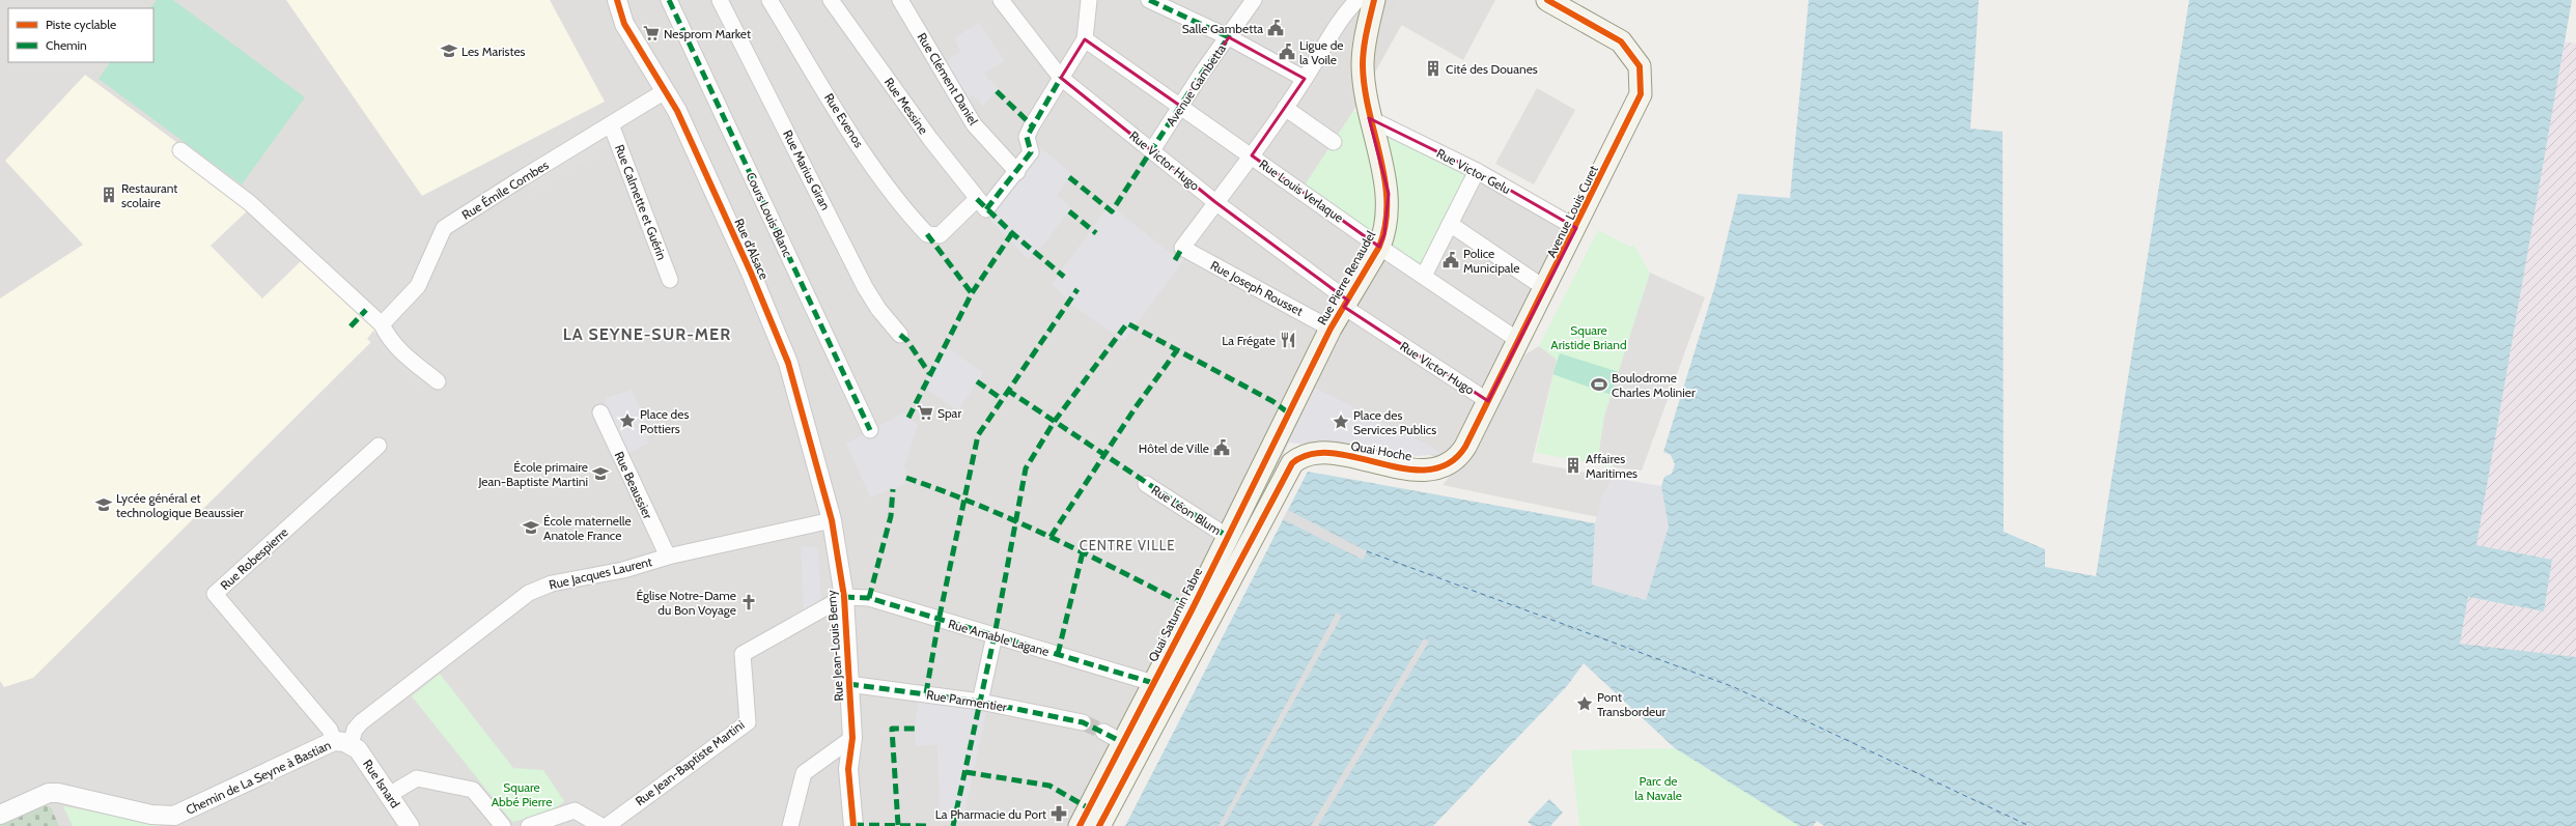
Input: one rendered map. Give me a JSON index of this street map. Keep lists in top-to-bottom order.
{
  "streets": {
    "main road": [
      "Avenue Louis Curet",
      "Rue Pierre Renaudel",
      "Quai Hoche",
      "Quai Saturnin Fabre"
    ],
    "street": [
      "Rue Clément Daniel",
      "Avenue Gambetta",
      "Rue Messine",
      "Rue Evenos",
      "Rue Victor Hugo",
      "Rue Marius Giran",
      "Rue Victor Gelu",
      "Rue Émile Combes",
      "Rue Louis Verlaque",
      "Rue Calmette et Guérin",
      "Cours Louis Blanc",
      "Rue d'Alsace",
      "Rue Joseph Rousset",
      "Rue Beaussier",
      "Rue Léon Blum",
      "Rue Robespierre",
      "Rue Jacques Laurent",
      "Rue Amable Lagane",
      "Rue Jean-Louis Berny",
      "Rue Parmentier",
      "Rue Jean-Baptiste Martini",
      "Chemin de La Seyne à Bastian",
      "Rue Isnard"
    ]
  },
  "crossings": [
    ["Avenue Gambetta", "Rue Victor Hugo"],
    ["Avenue Gambetta", "Rue Louis Verlaque"],
    ["Rue Messine", "Rue Evenos"],
    ["Rue Victor Hugo", "Avenue Louis Curet"],
    ["Rue Victor Hugo", "Rue Pierre Renaudel"],
    ["Rue Victor Hugo", "Rue Joseph Rousset"],
    ["Rue Victor Gelu", "Avenue Louis Curet"],
    ["Rue Victor Gelu", "Rue Pierre Renaudel"],
    ["Rue Émile Combes", "Rue Calmette et Guérin"],
    ["Rue Émile Combes", "Rue d'Alsace"],
    ["Rue Louis Verlaque", "Avenue Louis Curet"],
    ["Rue Louis Verlaque", "Rue Pierre Renaudel"],
    ["Avenue Louis Curet", "Quai Hoche"],
    ["Rue d'Alsace", "Rue Jacques Laurent"],
    ["Rue d'Alsace", "Rue Jean-Louis Berny"],
    ["Rue Pierre Renaudel", "Rue Joseph Rousset"],
    ["Rue Pierre Renaudel", "Quai Saturnin Fabre"],
    ["Rue Beaussier", "Rue Jacques Laurent"],
    ["Rue Léon Blum", "Quai Saturnin Fabre"],
    ["Rue Robespierre", "Rue Jacques Laurent"],
    ["Rue Robespierre", "Chemin de La Seyne à Bastian"],
    ["Rue Robespierre", "Rue Isnard"],
    ["Rue Jacques Laurent", "Rue Jean-Louis Berny"],
    ["Rue Jacques Laurent", "Chemin de La Seyne à Bastian"],
    ["Rue Jacques Laurent", "Rue Isnard"],
    ["Quai Saturnin Fabre", "Rue Amable Lagane"],
    ["Rue Amable Lagane", "Rue Jean-Louis Berny"],
    ["Rue Amable Lagane", "Rue Jean-Baptiste Martini"],
    ["Rue Jean-Louis Berny", "Rue Parmentier"],
    ["Rue Jean-Louis Berny", "Rue Jean-Baptiste Martini"],
    ["Chemin de La Seyne à Bastian", "Rue Isnard"]
  ],
  "districts": ["LA SEYNE-SUR-MER", "CENTRE VILLE"],
  "parks": ["Square Aristide Briand", "Parc de la Navale", "Square Abbé Pierre"],
  "places": {
    "public building": [
      "Salle Gambetta",
      "Ligue de la Voile",
      "Police Municipale",
      "Hôtel de Ville"
    ],
    "supermarket": ["Nesprom Market", "Spar"],
    "school or university": [
      "Les Maristes",
      "École primaire Jean-Baptiste Martini",
      "Lycée général et technologique Beaussier",
      "École maternelle Anatole France"
    ],
    "building": ["Cité des Douanes", "Restaurant scolaire", "Affaires Maritimes"],
    "restaurant": ["La Frégate"],
    "sports": ["Boulodrome Charles Molinier"],
    "place": ["Place des Pottiers", "Place des Services Publics", "Pont Transbordeur"],
    "church": ["Église Notre-Dame du Bon Voyage"],
    "pharmacy": ["La Pharmacie du Port"]
  },
  "legend": ["Piste cyclable", "Chemin"]
}
